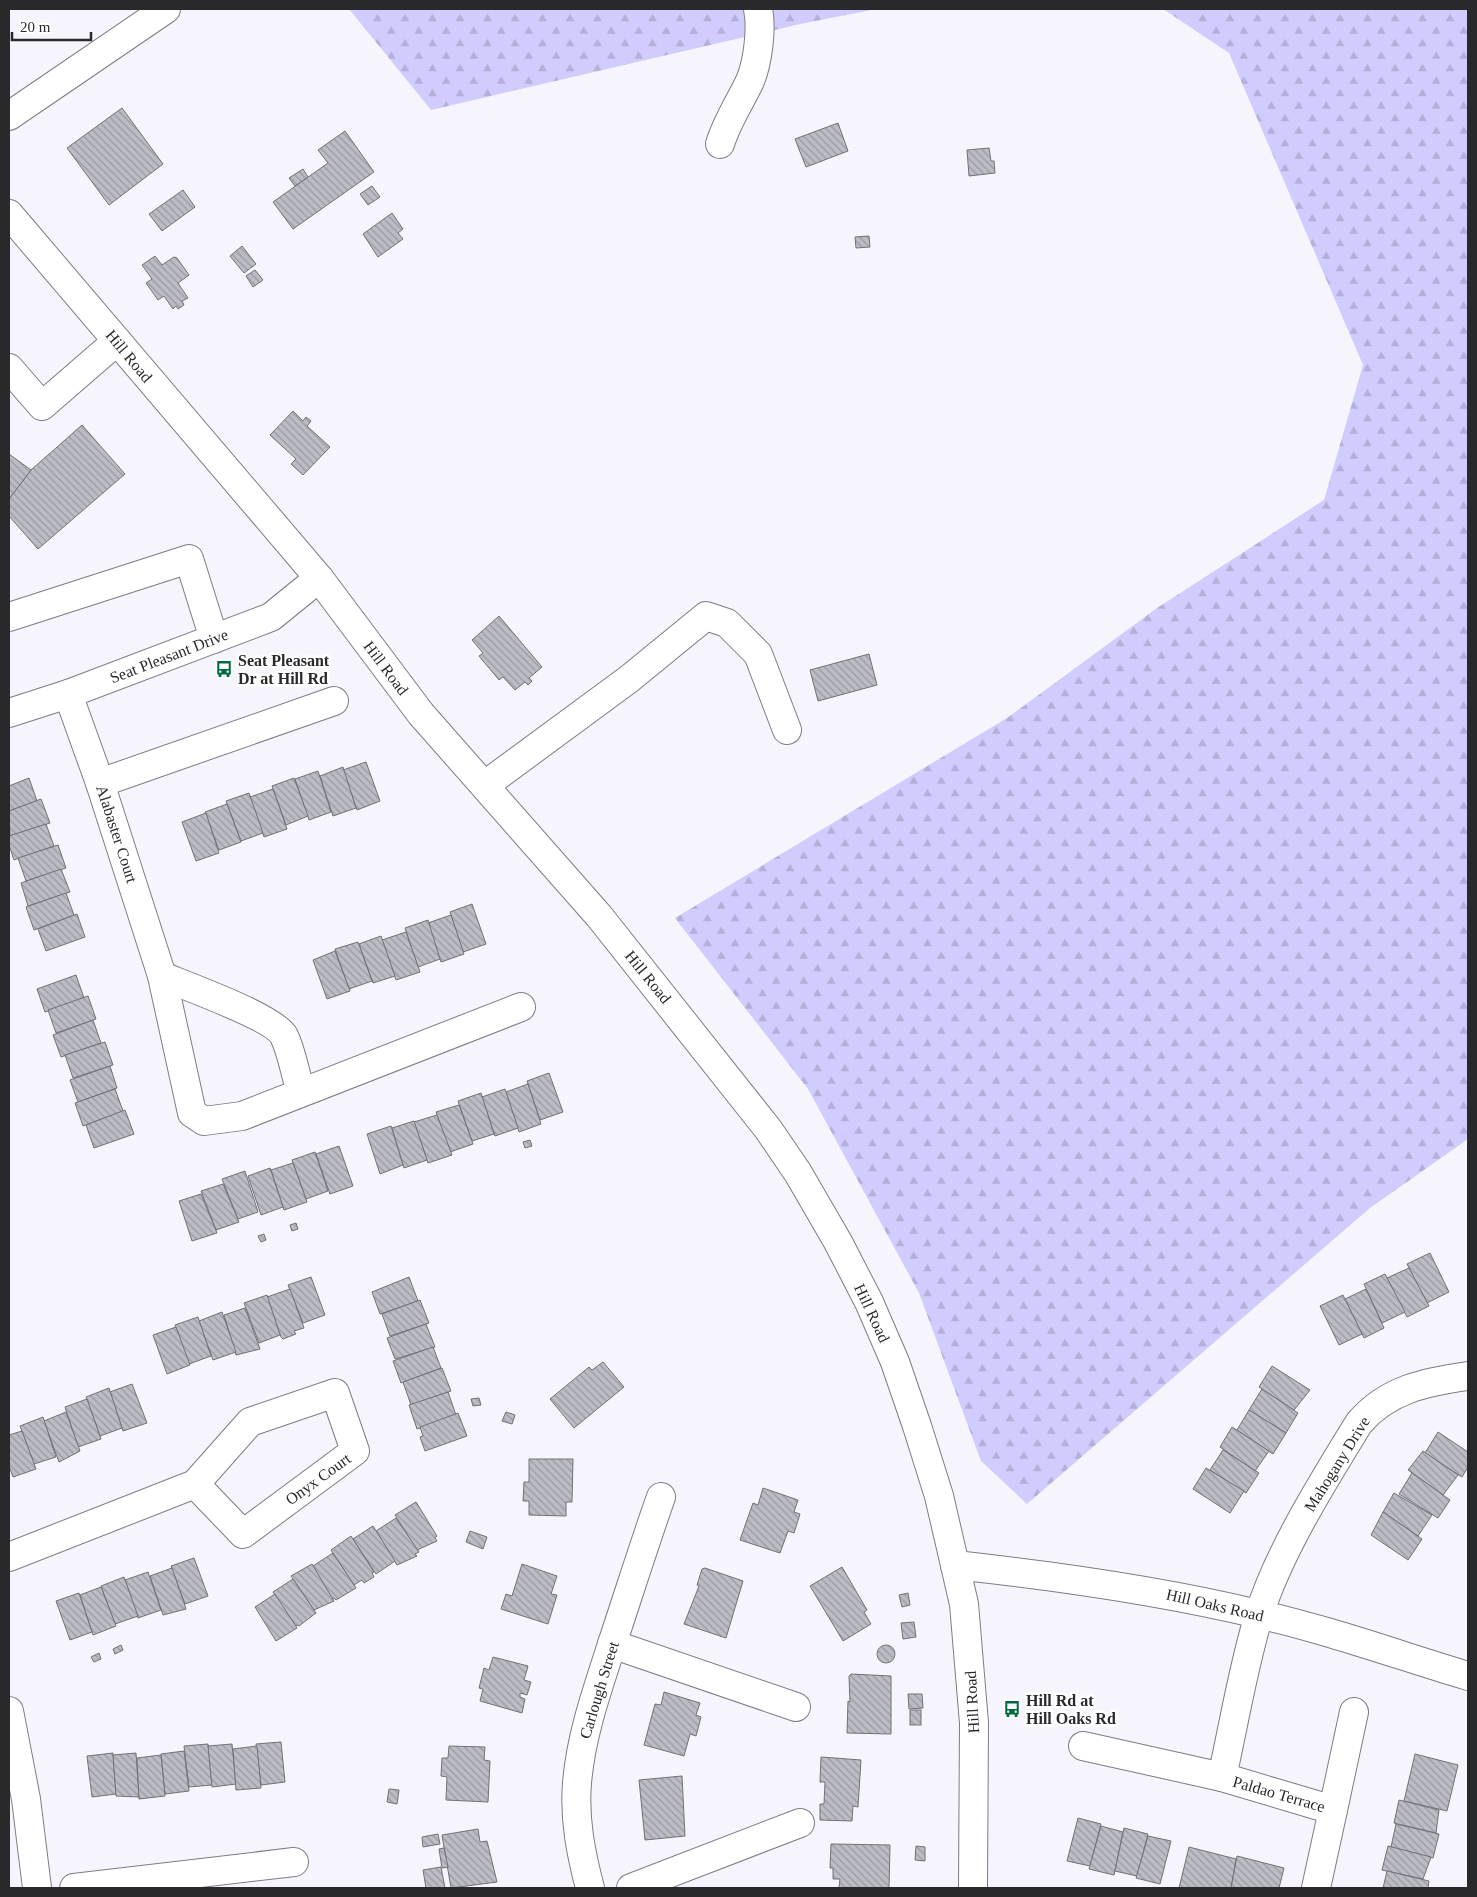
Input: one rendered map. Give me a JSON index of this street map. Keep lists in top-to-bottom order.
{
  "streets": {
    "street": [
      "Hill Road",
      "Seat Pleasant Drive",
      "Alabaster Court",
      "Mahogany Drive",
      "Onyx Court",
      "Hill Oaks Road",
      "Carlough Street",
      "Paldao Terrace"
    ]
  },
  "crossings": [
    ["Hill Road", "Seat Pleasant Drive"],
    ["Hill Road", "Hill Oaks Road"],
    ["Seat Pleasant Drive", "Alabaster Court"],
    ["Mahogany Drive", "Hill Oaks Road"],
    ["Mahogany Drive", "Paldao Terrace"],
    ["Hill Oaks Road", "Paldao Terrace"]
  ],
  "places": {
    "bus stop": ["Seat Pleasant Dr at Hill Rd", "Hill Rd at Hill Oaks Rd"]
  },
  "scale_bar": "20 m"
}
